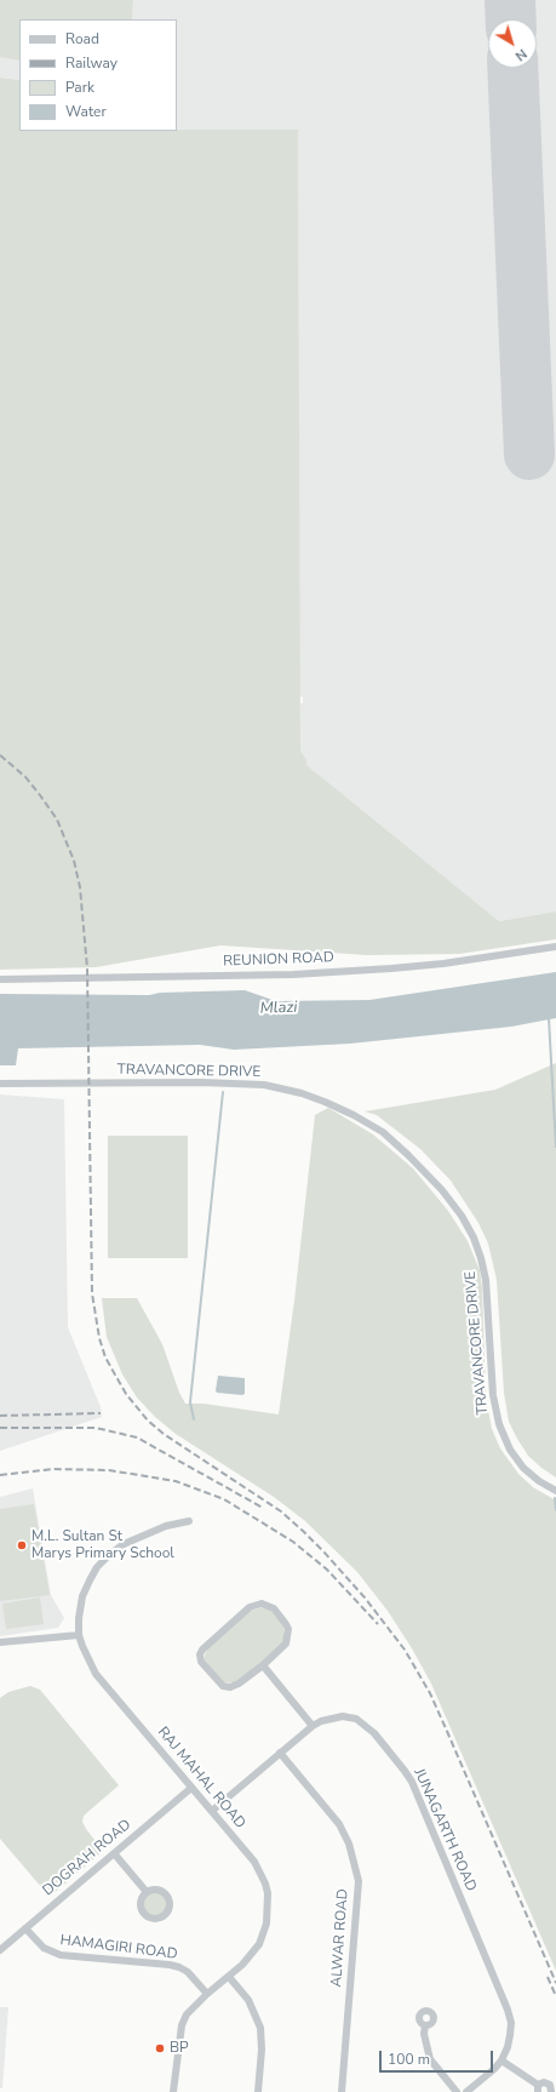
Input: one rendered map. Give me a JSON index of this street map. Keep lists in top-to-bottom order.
{
  "streets": {
    "street": [
      "REUNION ROAD",
      "TRAVANCORE DRIVE",
      "RAJ MAHAL ROAD",
      "JUNAGARTH ROAD",
      "DOGRAH ROAD",
      "ALWAR ROAD",
      "HAMAGIRI ROAD"
    ]
  },
  "crossings": [
    ["RAJ MAHAL ROAD", "JUNAGARTH ROAD"],
    ["RAJ MAHAL ROAD", "DOGRAH ROAD"],
    ["RAJ MAHAL ROAD", "HAMAGIRI ROAD"],
    ["JUNAGARTH ROAD", "ALWAR ROAD"],
    ["DOGRAH ROAD", "HAMAGIRI ROAD"]
  ],
  "water": ["Mlazi"],
  "places": ["M.L. Sultan St Marys Primary School", "BP"],
  "legend": [
    "Road",
    "Railway",
    "Park",
    "Water"
  ],
  "scale_bar": "100 m",
  "north": "bottom right"
}
